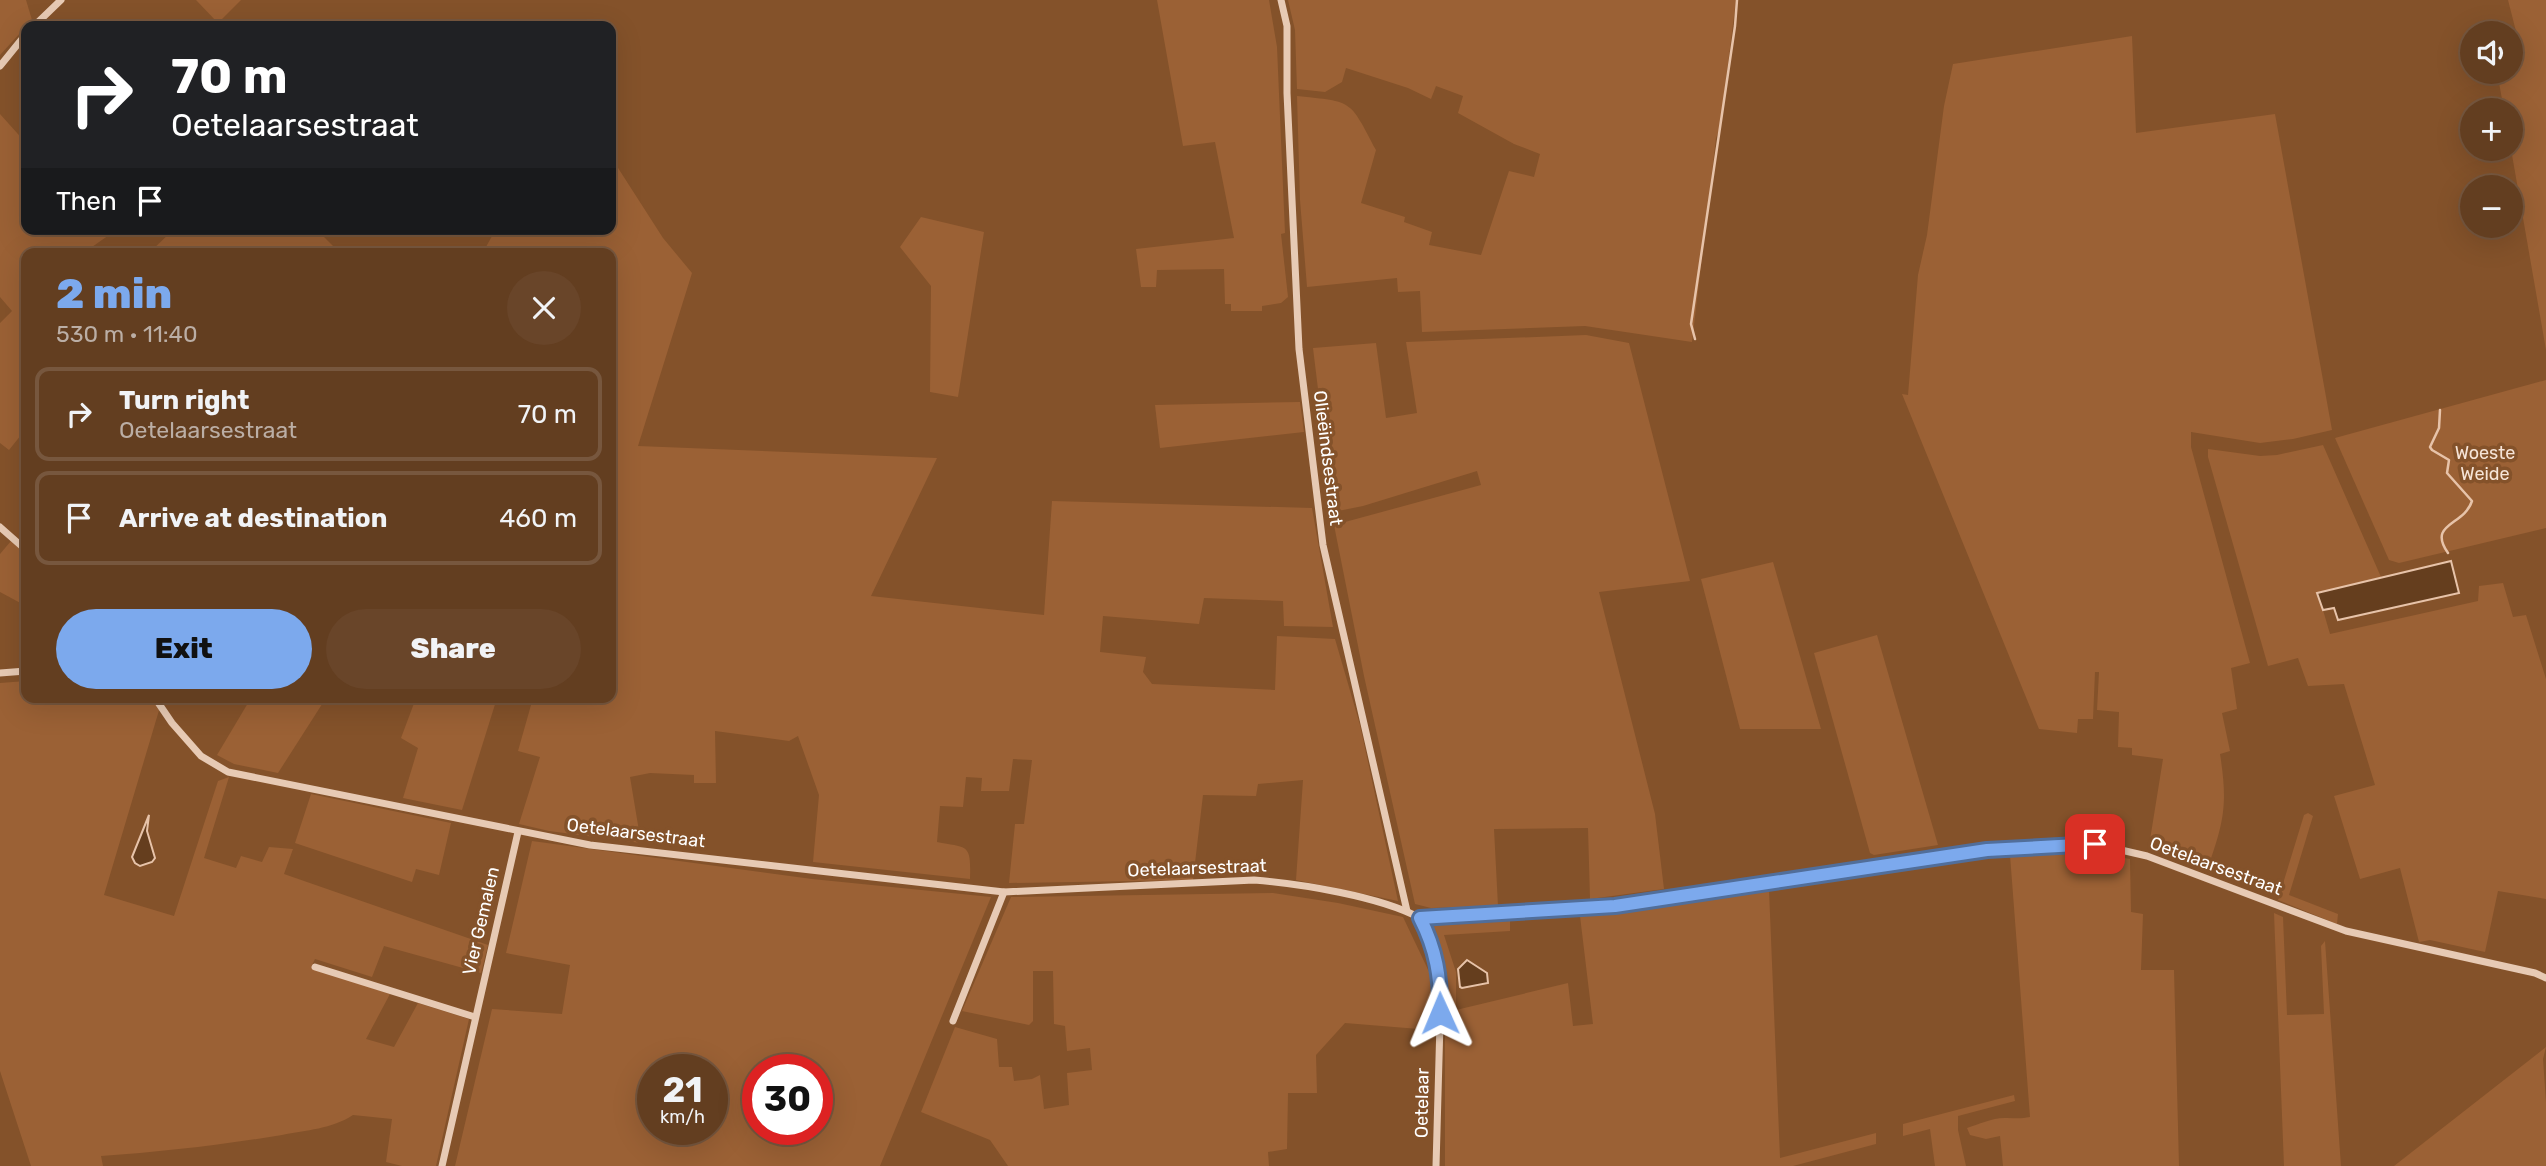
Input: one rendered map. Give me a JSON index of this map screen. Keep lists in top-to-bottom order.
{
  "streets": {
    "street": [
      "Olieëindsestraat",
      "Oetelaarsestraat",
      "Vier Gemalen",
      "Oetelaar"
    ]
  },
  "crossings": [
    ["Olieëindsestraat", "Oetelaarsestraat"],
    ["Oetelaarsestraat", "Vier Gemalen"],
    ["Oetelaarsestraat", "Oetelaar"]
  ],
  "parks": ["Woeste Weide"],
  "page": {
    "map_buttons": ["+", "−"],
    "turn": ["70 m", "Oetelaarsestraat"],
    "then": "Then",
    "heading": ["2 min", "530 m · 11:40"],
    "list": [
      {
        "name": "Turn right",
        "note": "Oetelaarsestraat",
        "value": "70 m"
      },
      {
        "name": "Arrive at destination",
        "value": "460 m"
      }
    ],
    "buttons": ["Exit", "Share"],
    "speed": "21 km/h",
    "limit": "30"
  }
}
